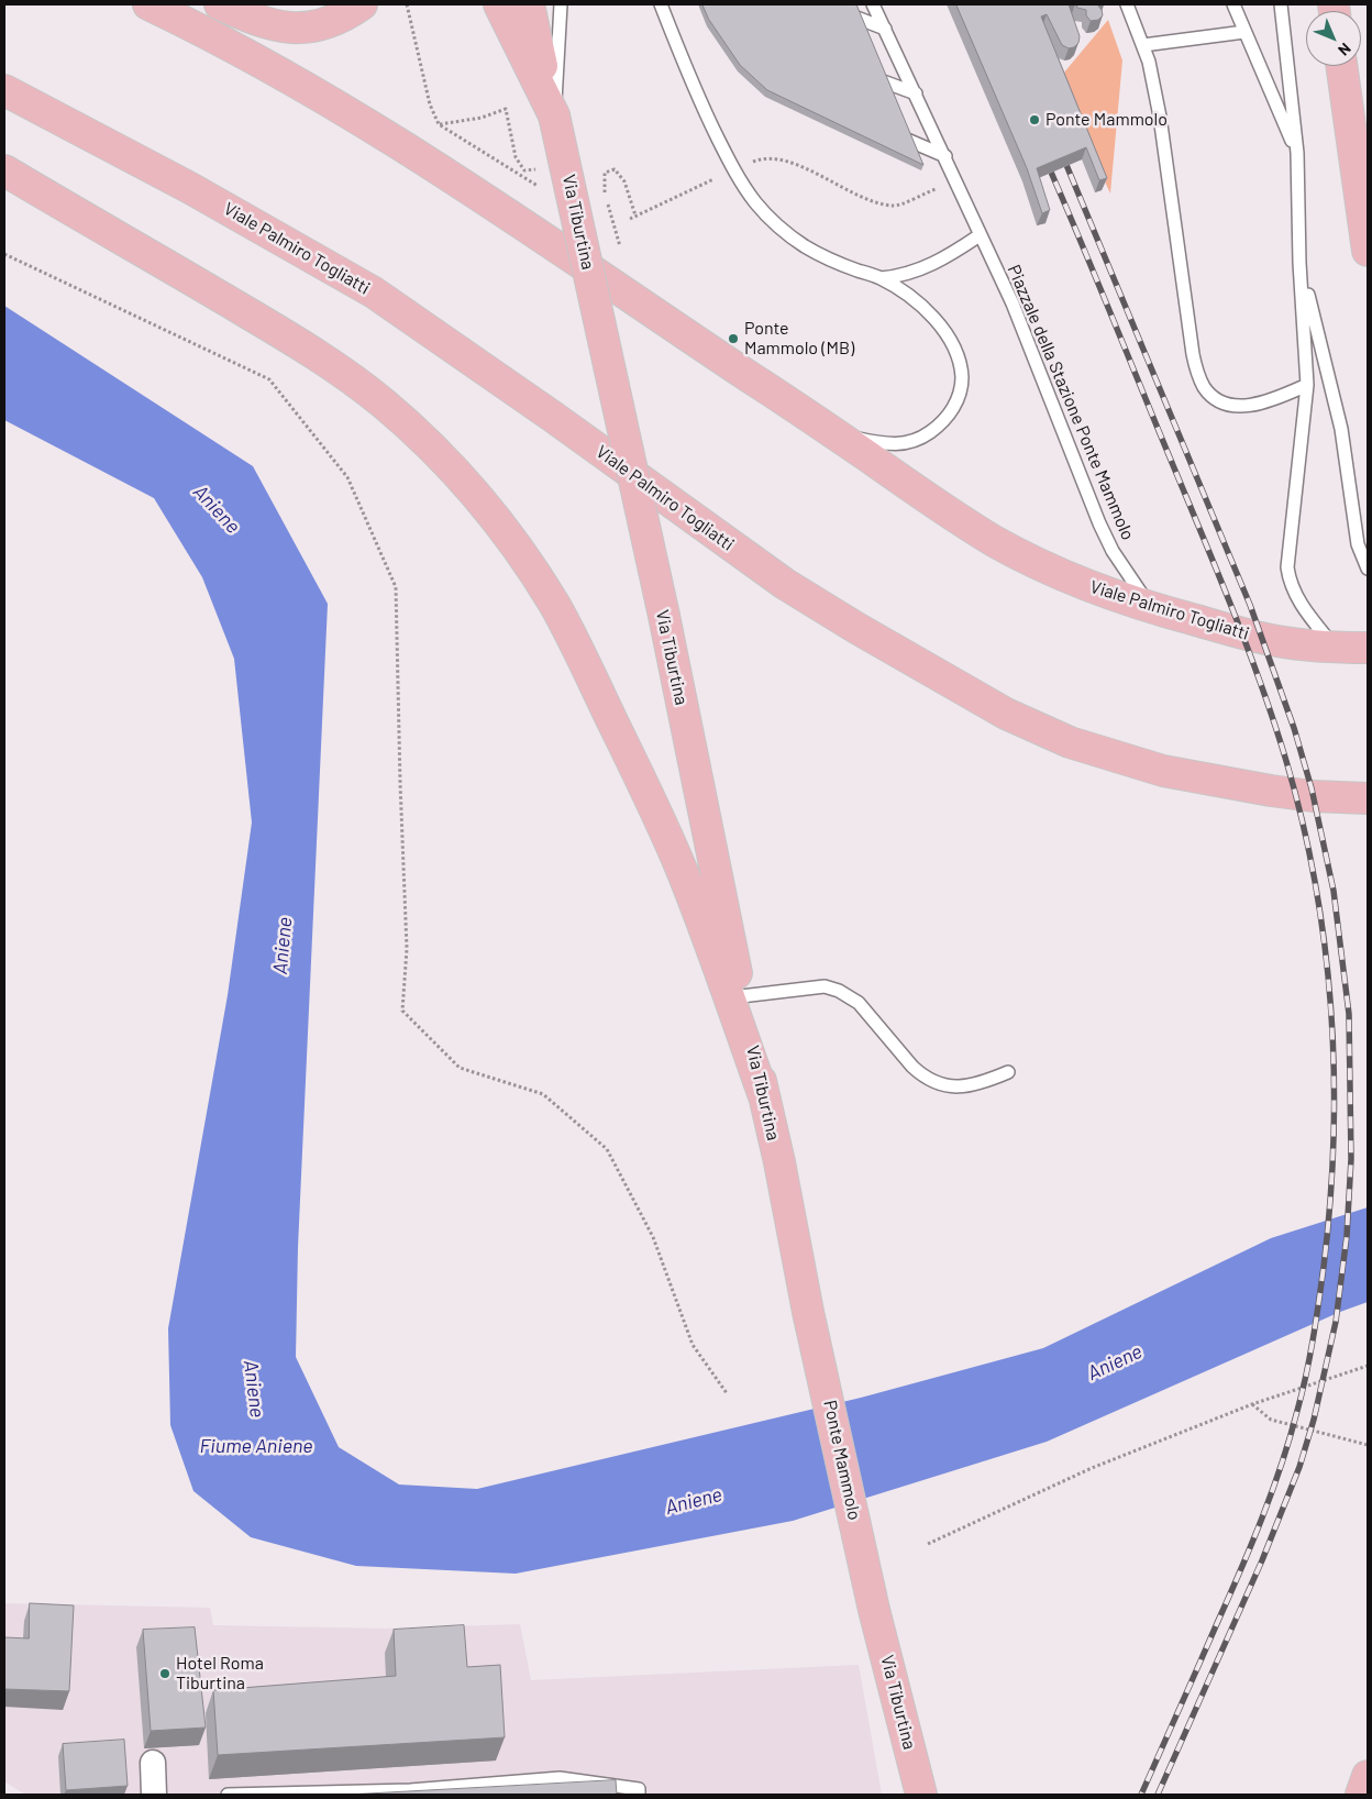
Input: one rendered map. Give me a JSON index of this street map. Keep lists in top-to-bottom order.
{
  "streets": {
    "main road": ["Via Tiburtina", "Viale Palmiro Togliatti", "Ponte Mammolo"],
    "lane": ["Piazzale della Stazione Ponte Mammolo"]
  },
  "crossings": [
    ["Via Tiburtina", "Ponte Mammolo"],
    ["Viale Palmiro Togliatti", "Piazzale della Stazione Ponte Mammolo"]
  ],
  "water": ["Aniene", "Fiume Aniene"],
  "places": ["Ponte Mammolo", "Ponte Mammolo (MB)", "Hotel Roma Tiburtina"],
  "north": "bottom right"
}
